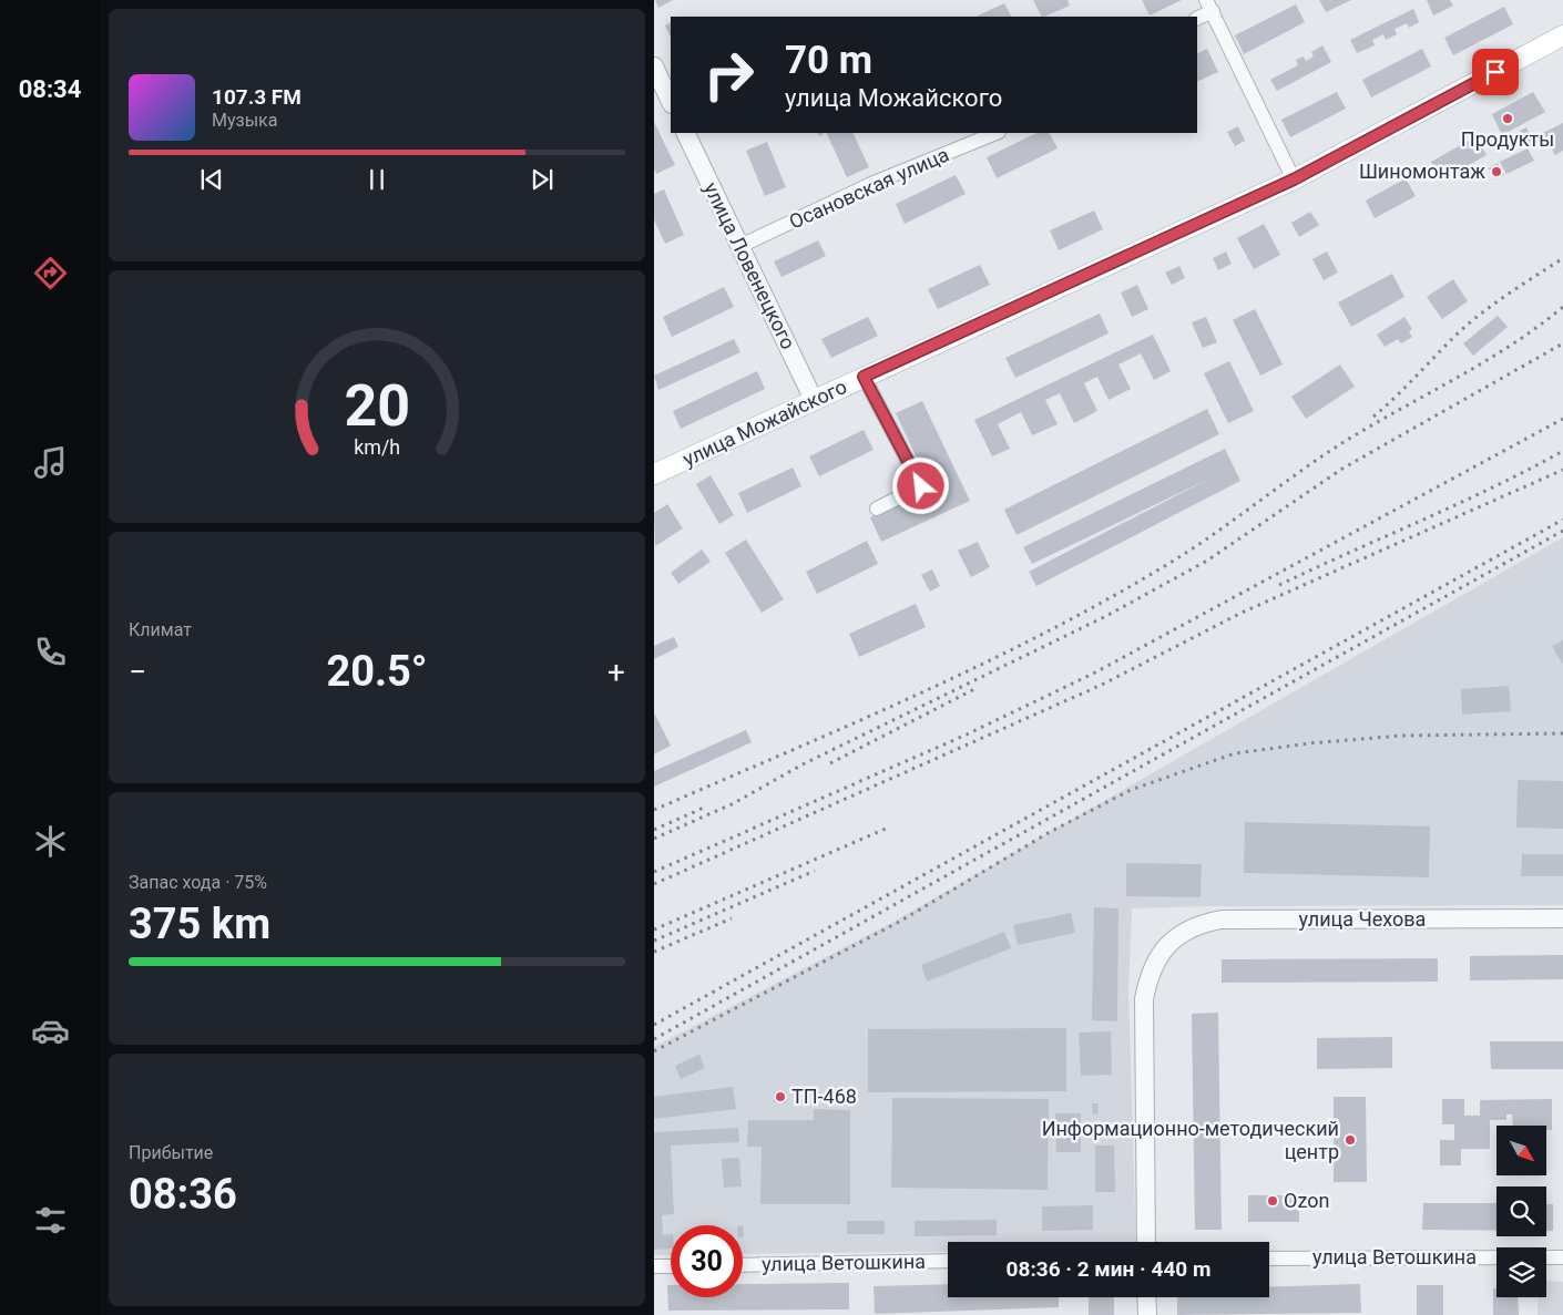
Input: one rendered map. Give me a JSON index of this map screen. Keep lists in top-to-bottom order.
{
  "streets": {
    "main road": ["улица Можайского"],
    "street": [
      "Осановская улица",
      "улица Ловенецкого",
      "улица Чехова",
      "улица Ветошкина"
    ]
  },
  "crossings": [
    ["Осановская улица", "улица Ловенецкого"],
    ["улица Ловенецкого", "улица Можайского"]
  ],
  "places": [
    "Продукты",
    "Шиномонтаж",
    "ТП-468",
    "Информационно-методический центр",
    "Ozon"
  ],
  "north": "bottom right",
  "page": {
    "tabs": "08:34",
    "turn": ["70 m", "улица Можайского"],
    "song": ["107.3 FM", "Музыка"],
    "tile": [
      "Климат",
      ["Запас хода · 75%", "375 km"],
      ["Прибытие", "08:36"]
    ],
    "heat": ["−", "20.5°", "+"],
    "limit": "30",
    "trip": "08:36 · 2 мин · 440 m",
    "gauge": ["20", "km/h"]
  }
}
